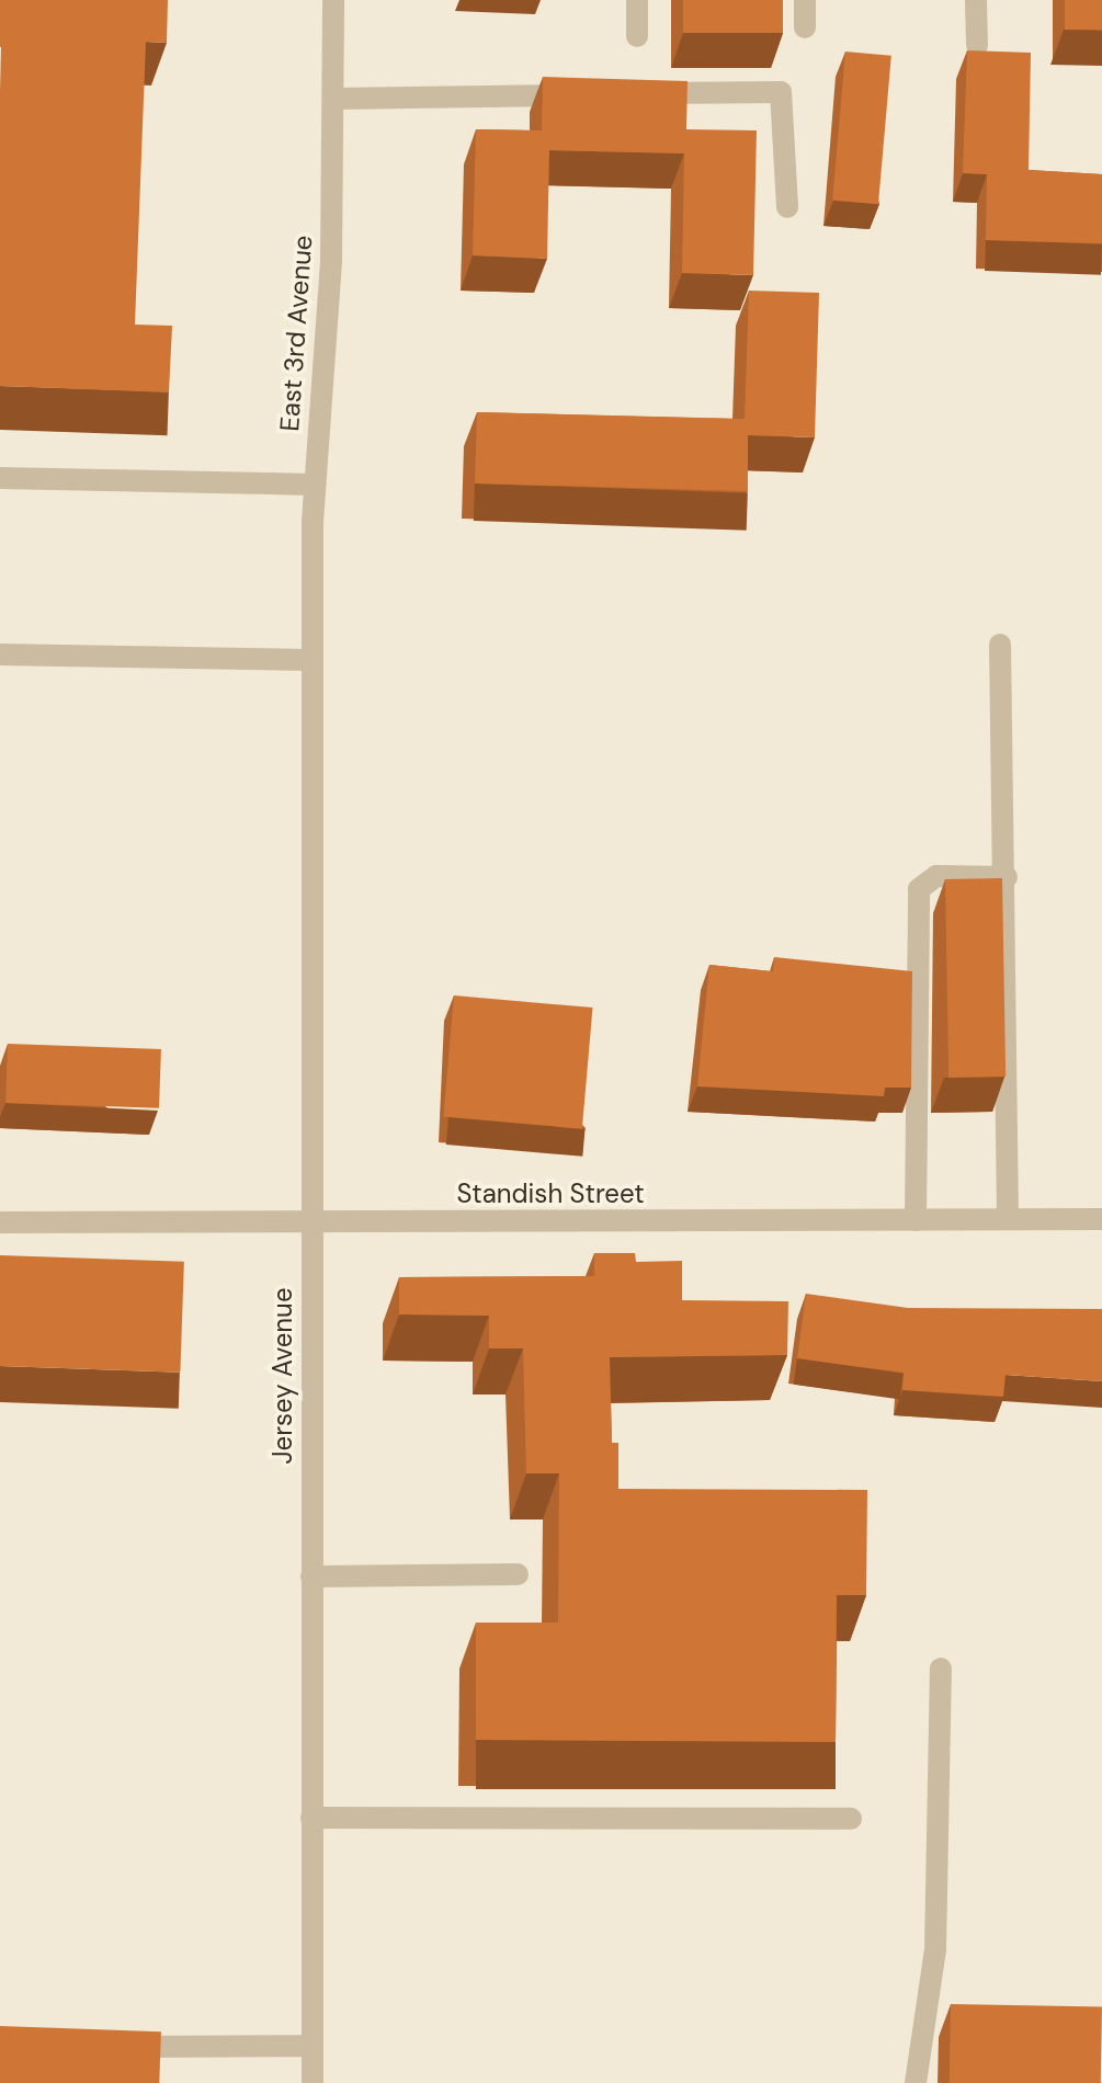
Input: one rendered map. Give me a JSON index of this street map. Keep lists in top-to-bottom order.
{
  "streets": {
    "street": ["East 3rd Avenue", "Standish Street", "Jersey Avenue"]
  },
  "crossings": [
    ["East 3rd Avenue", "Jersey Avenue"],
    ["Standish Street", "Jersey Avenue"]
  ]
}
